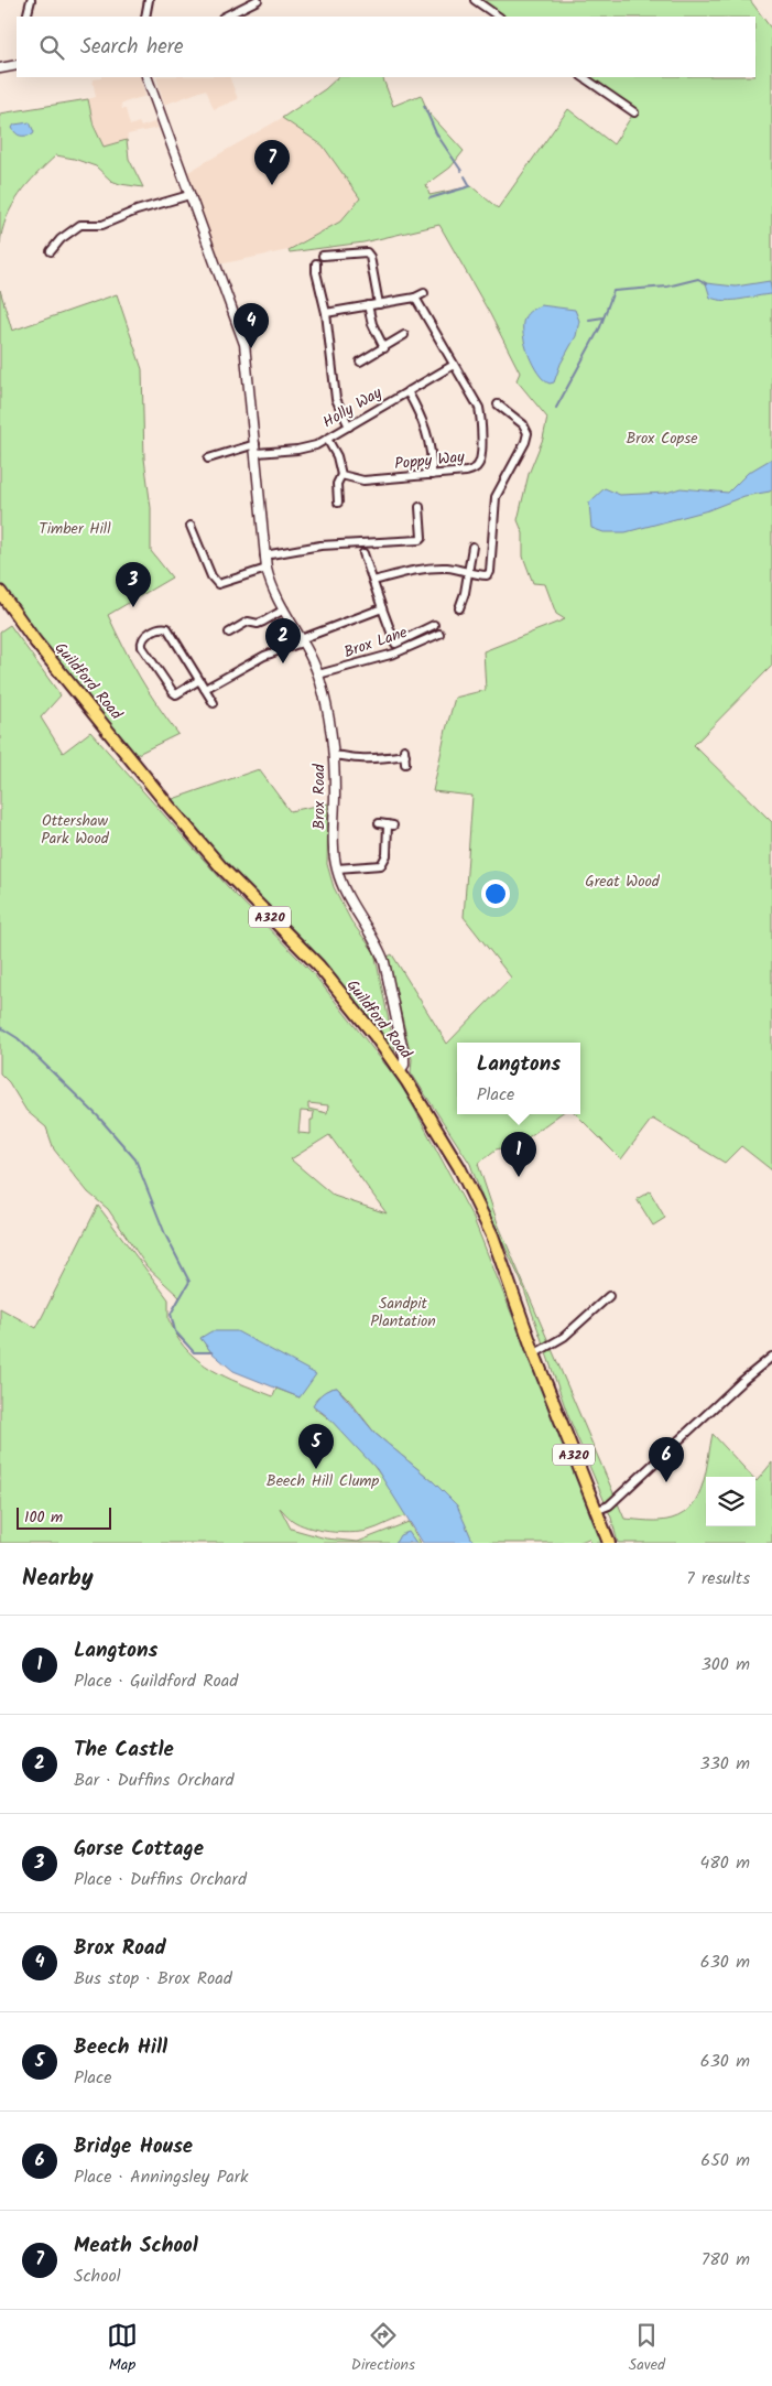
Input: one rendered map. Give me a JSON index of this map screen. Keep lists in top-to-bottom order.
{
  "streets": {
    "main road": ["Guildford Road", "A320"],
    "street": [
      "Holly Way",
      "Poppy Way",
      "Brox Lane",
      "Brox Road"
    ]
  },
  "crossings": [
    ["Holly Way", "Poppy Way"],
    ["Holly Way", "Brox Road"],
    ["Brox Lane", "Brox Road"],
    ["Guildford Road", "Brox Road"]
  ],
  "parks": [
    "Brox Copse",
    "Timber Hill",
    "Ottershaw Park Wood",
    "Great Wood",
    "Sandpit Plantation",
    "Beech Hill Clump"
  ],
  "scale_bar": "100 m",
  "page": {
    "search": "Search here",
    "pins": [
      "7",
      "4",
      "3",
      "2",
      "1",
      "5",
      "6"
    ],
    "popup": ["Langtons", "Place"],
    "scale": "100 m",
    "heading": ["Nearby", "7 results"],
    "list": [
      {
        "mark": "1",
        "name": "Langtons",
        "note": "Place · Guildford Road",
        "value": "300 m"
      },
      {
        "mark": "2",
        "name": "The Castle",
        "note": "Bar · Duffins Orchard",
        "value": "330 m"
      },
      {
        "mark": "3",
        "name": "Gorse Cottage",
        "note": "Place · Duffins Orchard",
        "value": "480 m"
      },
      {
        "mark": "4",
        "name": "Brox Road",
        "note": "Bus stop · Brox Road",
        "value": "630 m"
      },
      {
        "mark": "5",
        "name": "Beech Hill",
        "note": "Place",
        "value": "630 m"
      },
      {
        "mark": "6",
        "name": "Bridge House",
        "note": "Place · Anningsley Park",
        "value": "650 m"
      },
      {
        "mark": "7",
        "name": "Meath School",
        "note": "School",
        "value": "780 m"
      }
    ],
    "nav": ["Map", "Directions", "Saved"]
  }
}
